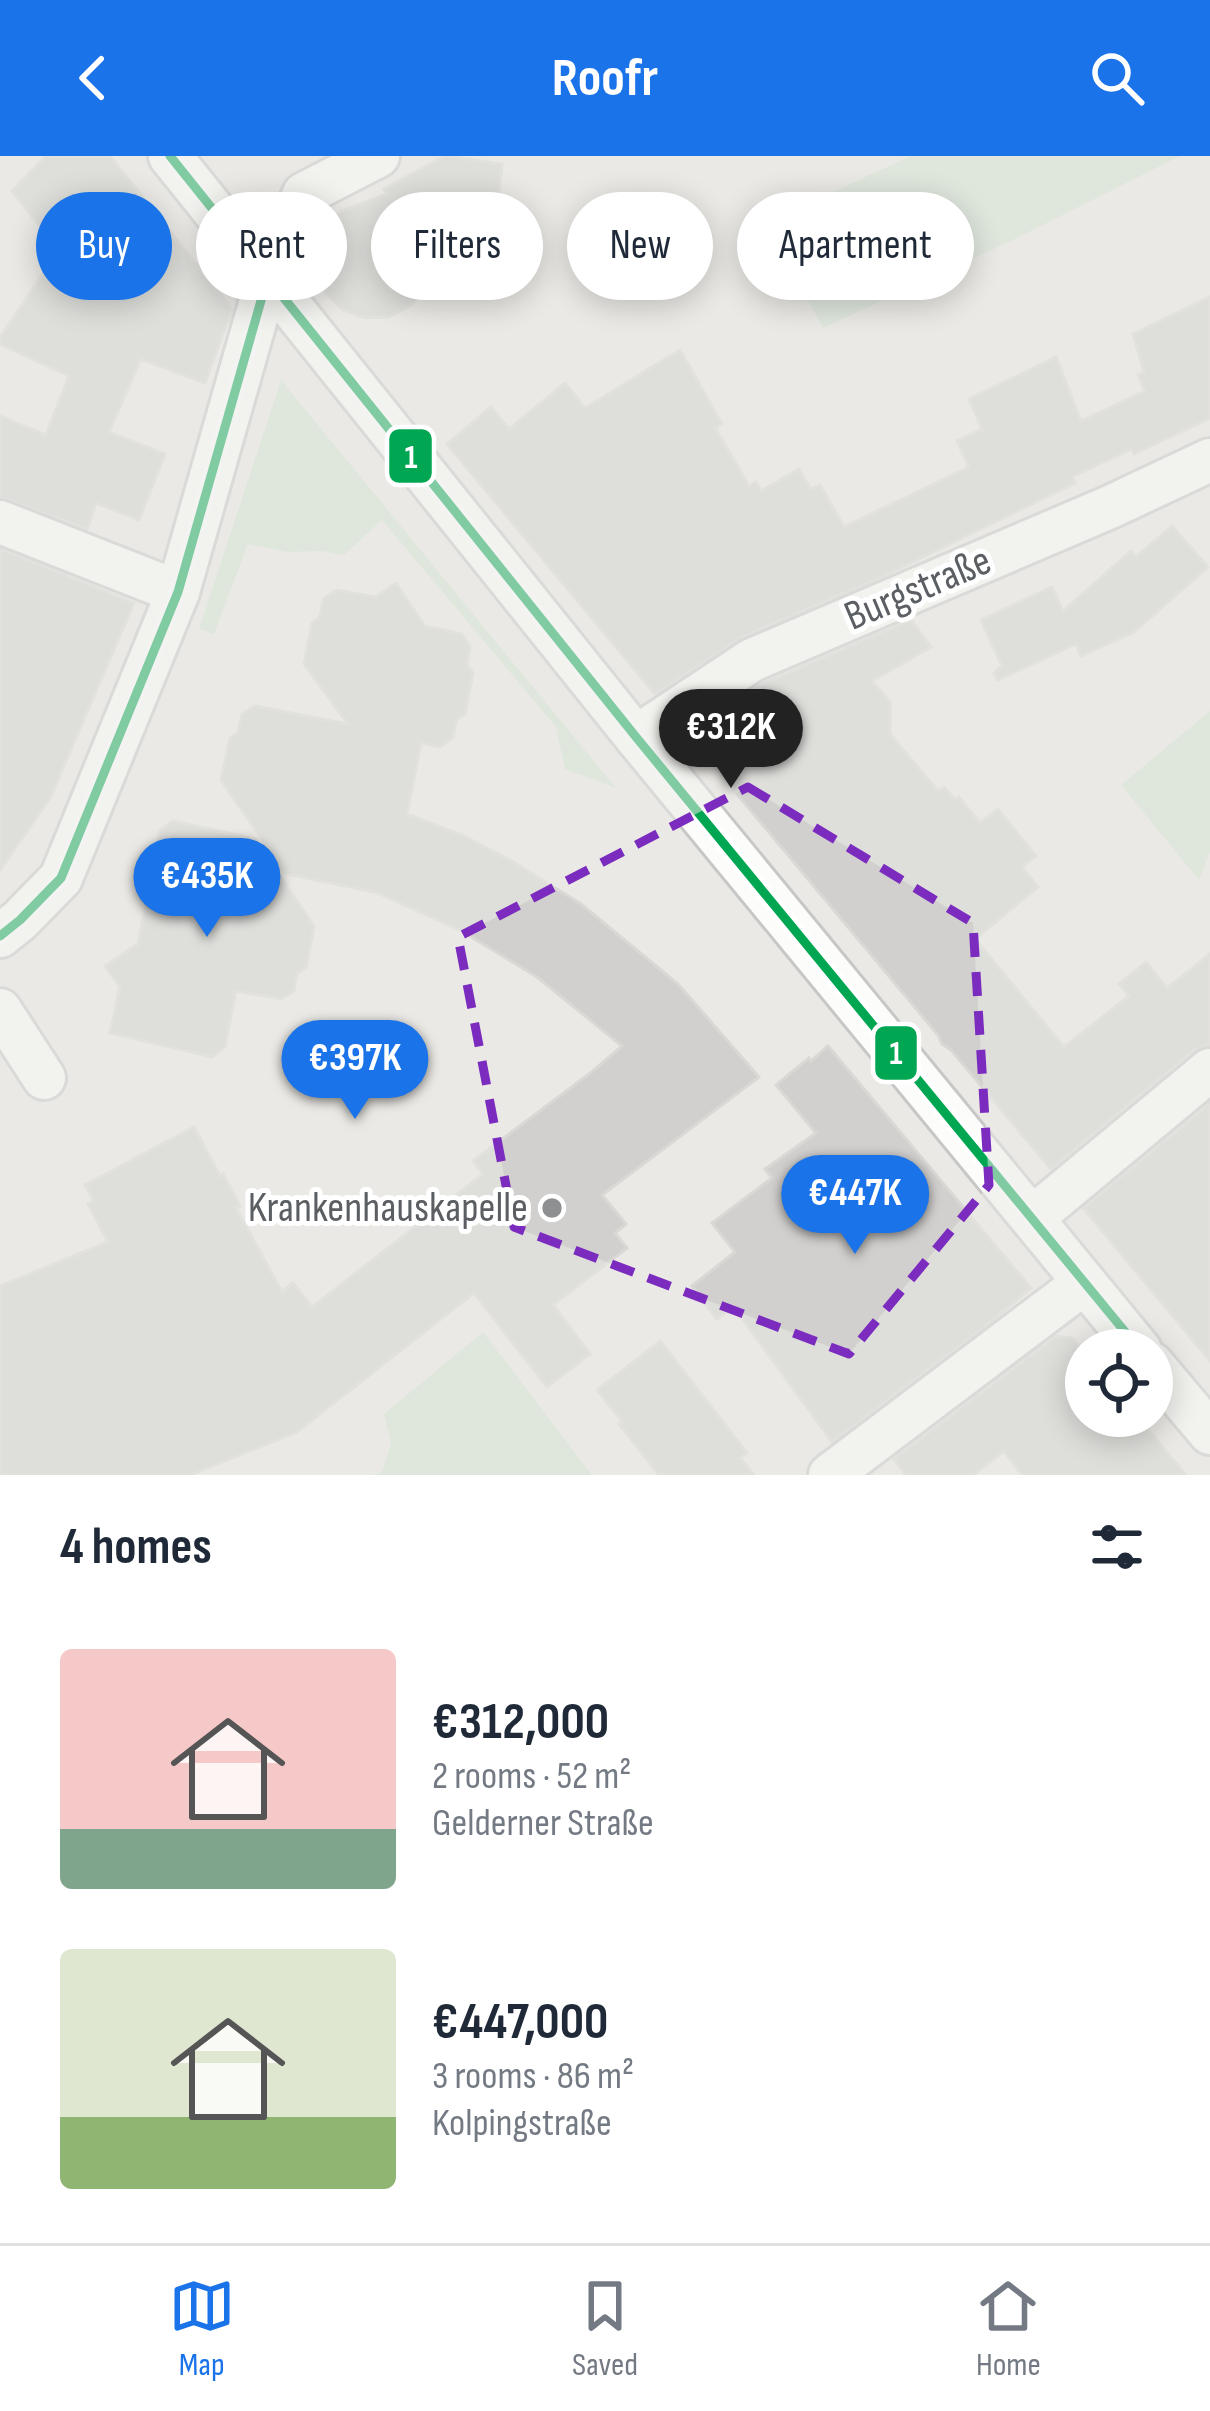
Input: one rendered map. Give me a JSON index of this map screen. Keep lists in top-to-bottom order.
{
  "streets": {
    "street": ["Burgstraße"]
  },
  "places": ["Krankenhauskapelle"],
  "lines": ["transit line 1"],
  "page": {
    "header": "Roofr",
    "chip": [
      "Buy",
      "Rent",
      "Filters",
      "New",
      "Apartment"
    ],
    "price": [
      "€312K",
      "€435K",
      "€397K",
      "€447K"
    ],
    "heading": "4 homes",
    "list": [
      {
        "name": "€312,000",
        "note": "2 rooms · 52 m² · Gelderner Straße"
      },
      {
        "name": "€447,000",
        "note": "3 rooms · 86 m² · Kolpingstraße"
      }
    ],
    "tabs": ["Map", "Saved", "Home"]
  }
}
